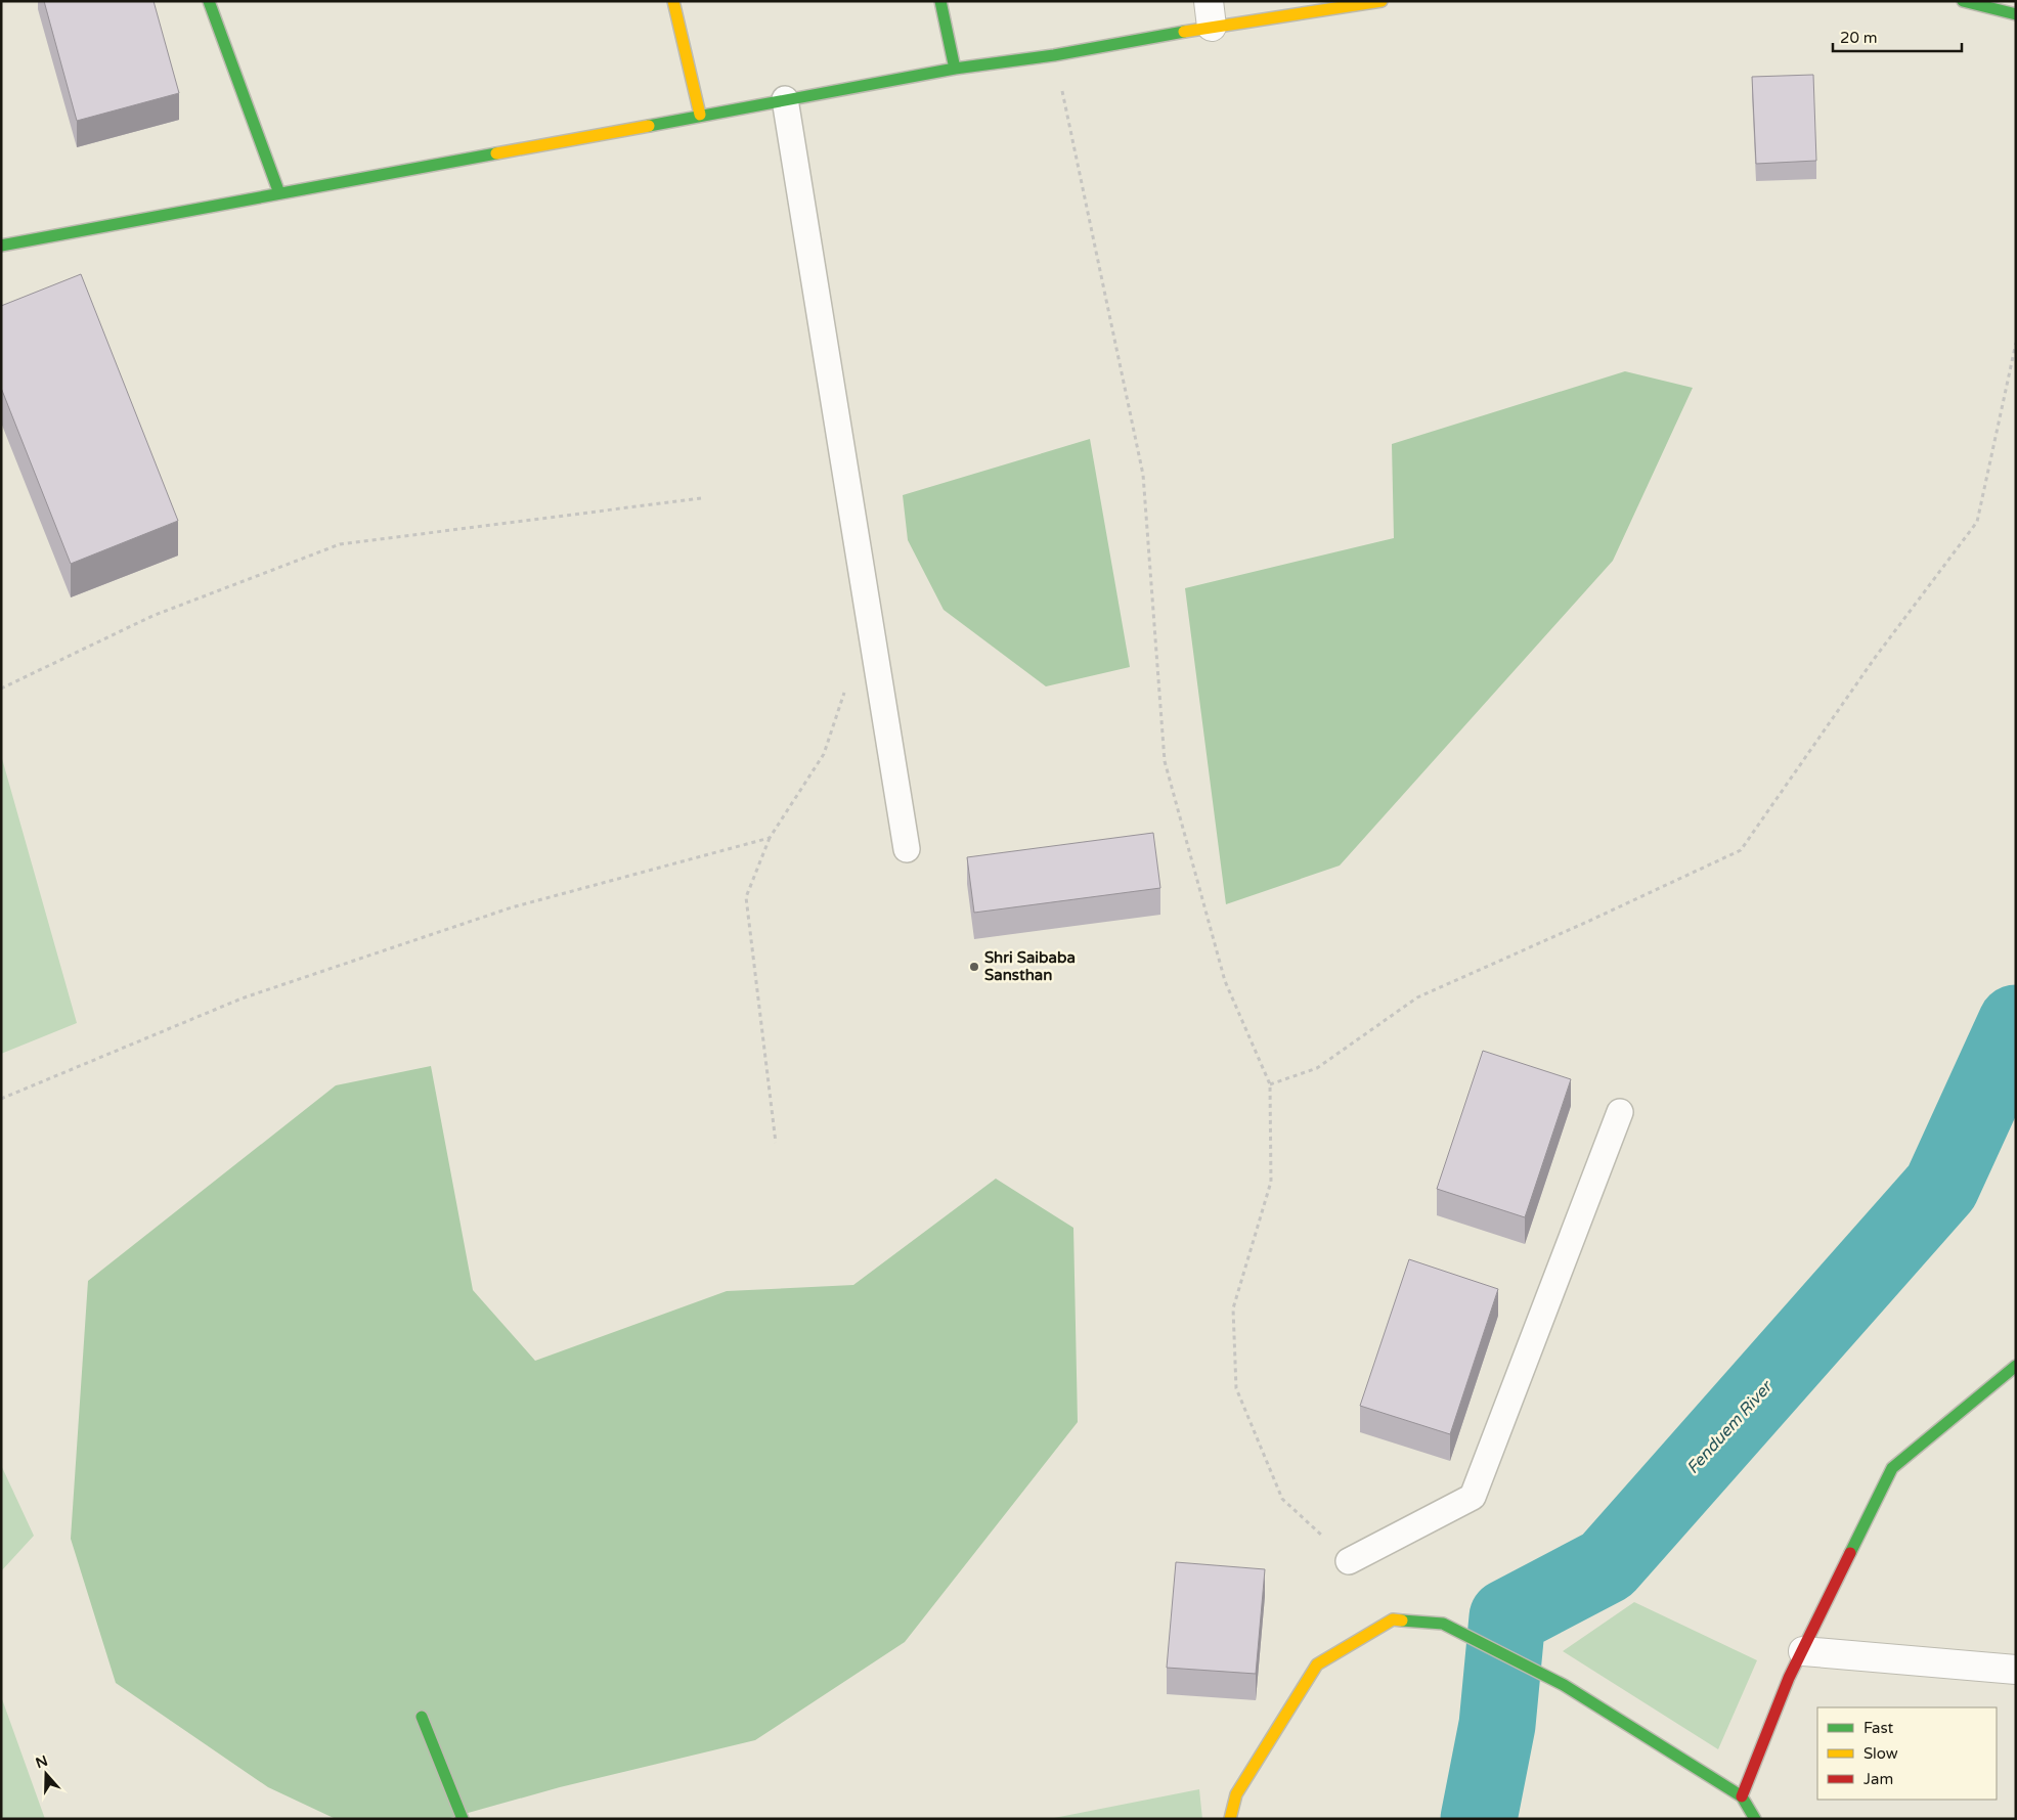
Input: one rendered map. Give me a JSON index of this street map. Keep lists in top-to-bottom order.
{
  "water": ["Fenduem River"],
  "places": ["Shri Saibaba Sansthan"],
  "legend": ["Fast", "Slow", "Jam"],
  "scale_bar": "20 m",
  "north": "top"
}
